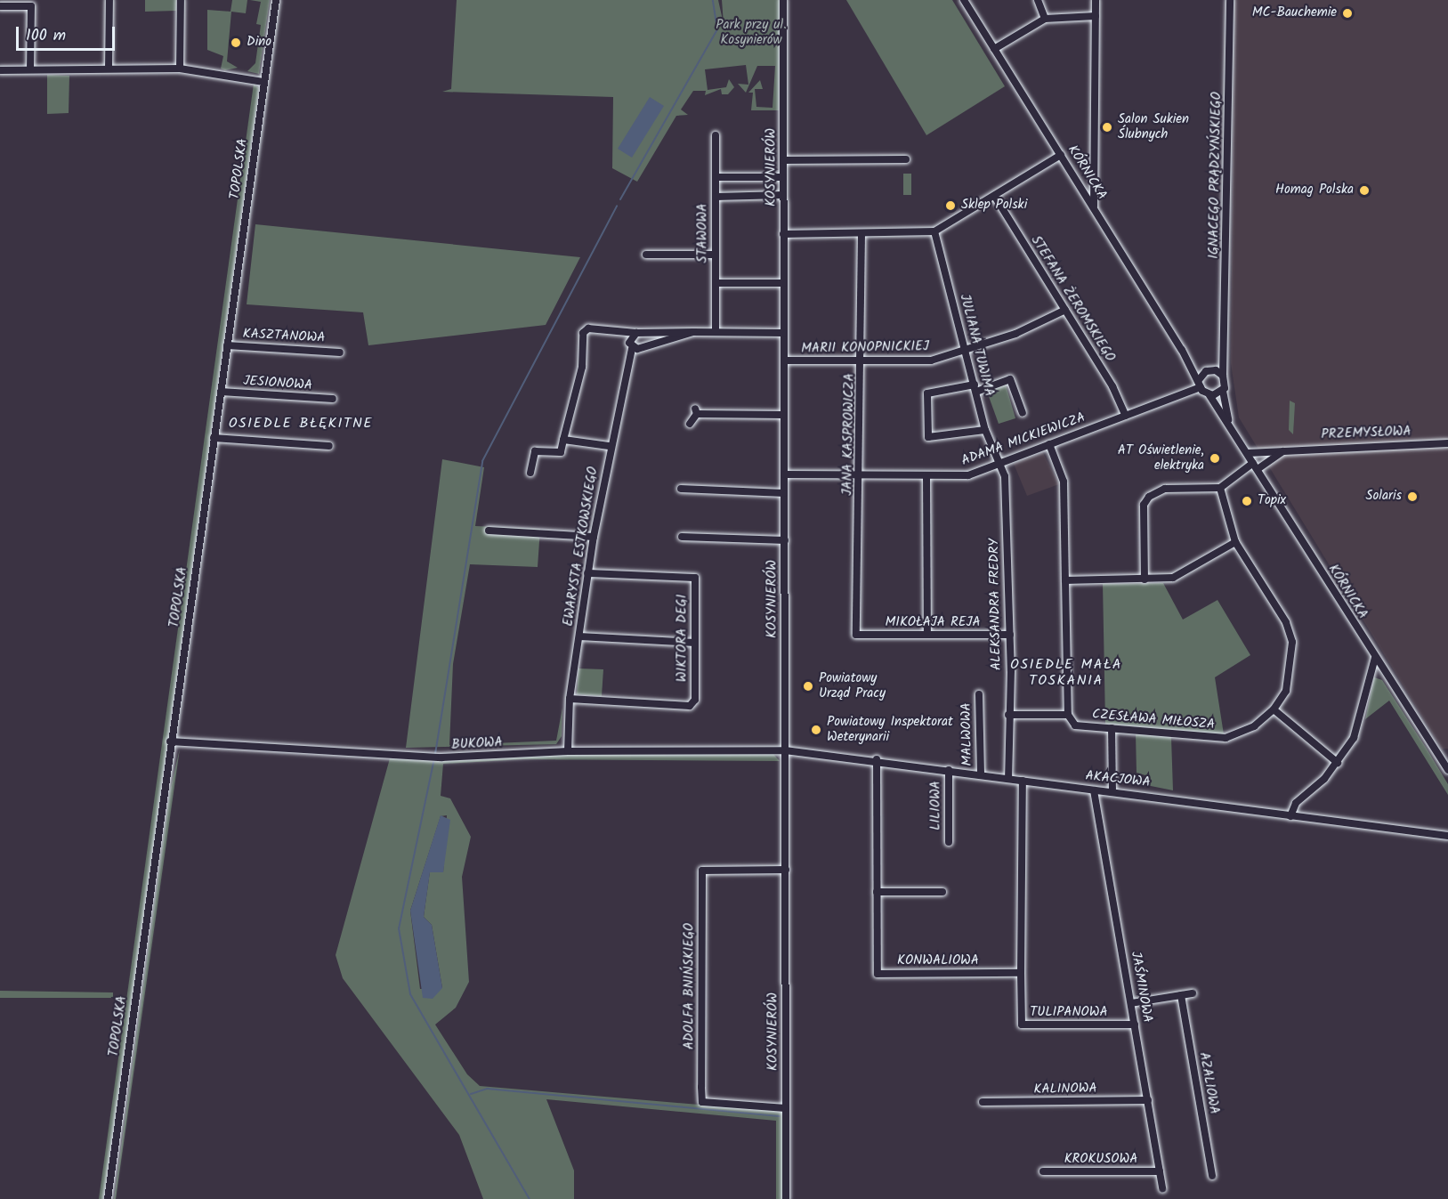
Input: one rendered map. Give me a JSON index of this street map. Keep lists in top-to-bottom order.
{
  "streets": {
    "street": [
      "KOSYNIERÓW",
      "TOPOLSKA",
      "KÓRNICKA",
      "IGNACEGO PRĄDZYŃSKIEGO",
      "STAWOWA",
      "STEFANA ŻEROMSKIEGO",
      "KASZTANOWA",
      "JULIANA TUWIMA",
      "MARII KONOPNICKIEJ",
      "JESIONOWA",
      "PRZEMYSŁOWA",
      "JANA KASPROWICZA",
      "ADAMA MICKIEWICZA",
      "EWARYSTA ESTKOWSKIEGO",
      "ALEKSANDRA FREDRY",
      "MIKOŁAJA REJA",
      "WIKTORA DEGI",
      "CZESŁAWA MIŁOSZA",
      "MALWOWA",
      "BUKOWA",
      "AKACJOWA",
      "LILIOWA",
      "KONWALIOWA",
      "ADOLFA BNIŃSKIEGO",
      "JAŚMINOWA",
      "TULIPANOWA",
      "AZALIOWA",
      "KALINOWA",
      "KROKUSOWA"
    ]
  },
  "crossings": [
    ["KOSYNIERÓW", "MARII KONOPNICKIEJ"],
    ["KOSYNIERÓW", "ADAMA MICKIEWICZA"],
    ["KOSYNIERÓW", "BUKOWA"],
    ["KOSYNIERÓW", "AKACJOWA"],
    ["KOSYNIERÓW", "ADOLFA BNIŃSKIEGO"],
    ["TOPOLSKA", "KASZTANOWA"],
    ["TOPOLSKA", "JESIONOWA"],
    ["TOPOLSKA", "BUKOWA"],
    ["KÓRNICKA", "IGNACEGO PRĄDZYŃSKIEGO"],
    ["KÓRNICKA", "PRZEMYSŁOWA"],
    ["KÓRNICKA", "ADAMA MICKIEWICZA"],
    ["IGNACEGO PRĄDZYŃSKIEGO", "ADAMA MICKIEWICZA"],
    ["STEFANA ŻEROMSKIEGO", "MARII KONOPNICKIEJ"],
    ["STEFANA ŻEROMSKIEGO", "ADAMA MICKIEWICZA"],
    ["JULIANA TUWIMA", "MARII KONOPNICKIEJ"],
    ["JULIANA TUWIMA", "ADAMA MICKIEWICZA"],
    ["JULIANA TUWIMA", "ALEKSANDRA FREDRY"],
    ["MARII KONOPNICKIEJ", "JANA KASPROWICZA"],
    ["JANA KASPROWICZA", "ADAMA MICKIEWICZA"],
    ["JANA KASPROWICZA", "MIKOŁAJA REJA"],
    ["ADAMA MICKIEWICZA", "ALEKSANDRA FREDRY"],
    ["EWARYSTA ESTKOWSKIEGO", "WIKTORA DEGI"],
    ["EWARYSTA ESTKOWSKIEGO", "BUKOWA"],
    ["ALEKSANDRA FREDRY", "MIKOŁAJA REJA"],
    ["ALEKSANDRA FREDRY", "CZESŁAWA MIŁOSZA"],
    ["ALEKSANDRA FREDRY", "AKACJOWA"],
    ["MALWOWA", "AKACJOWA"],
    ["BUKOWA", "AKACJOWA"],
    ["AKACJOWA", "LILIOWA"],
    ["AKACJOWA", "KONWALIOWA"],
    ["AKACJOWA", "JAŚMINOWA"],
    ["KONWALIOWA", "TULIPANOWA"],
    ["JAŚMINOWA", "TULIPANOWA"],
    ["JAŚMINOWA", "KALINOWA"],
    ["JAŚMINOWA", "KROKUSOWA"]
  ],
  "districts": ["OSIEDLE BŁĘKITNE", "OSIEDLE MAŁA TOSKANIA"],
  "parks": ["Park przy ul. Kosynierów"],
  "places": [
    "MC-Bauchemie",
    "Dino",
    "Salon Sukien Ślubnych",
    "Homag Polska",
    "Sklep Polski",
    "AT Oświetlenie, elektryka",
    "Solaris",
    "Topix",
    "Powiatowy Urząd Pracy",
    "Powiatowy Inspektorat Weterynarii"
  ],
  "scale_bar": "100 m"
}
